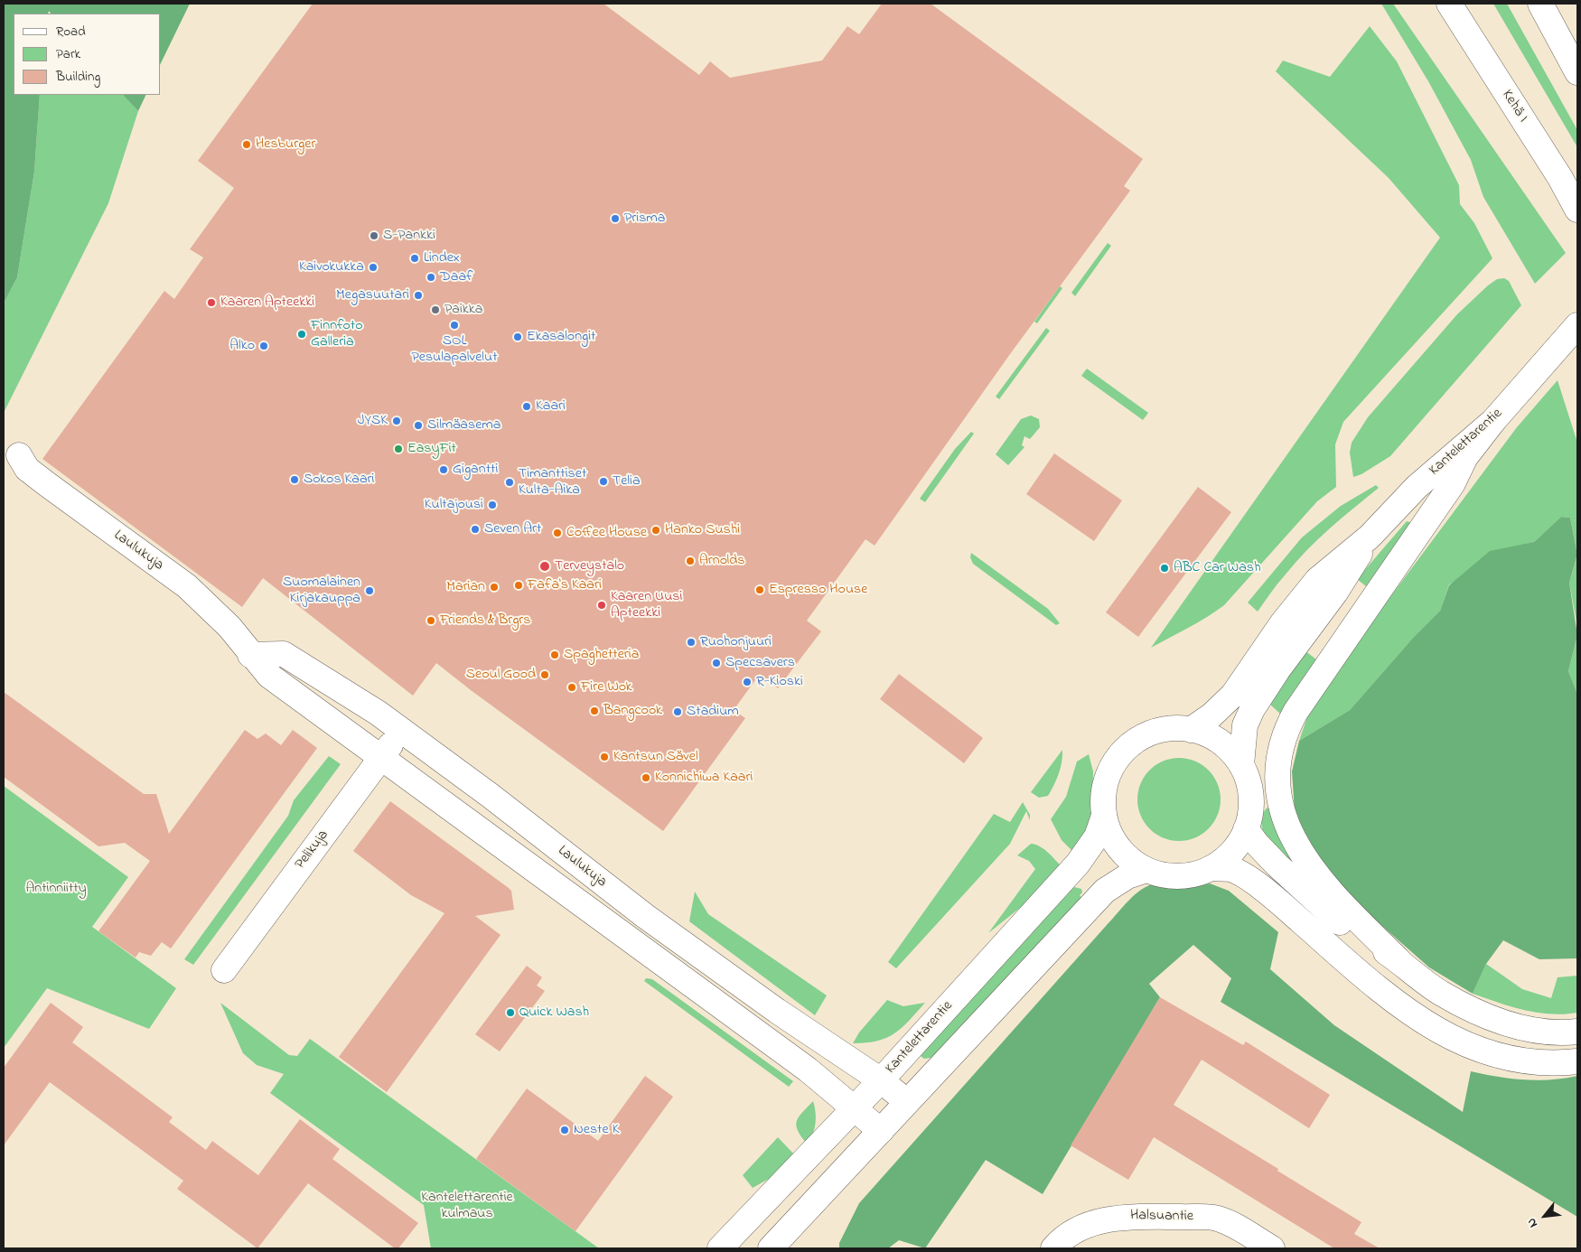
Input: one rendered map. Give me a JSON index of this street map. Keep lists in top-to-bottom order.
{
  "streets": {
    "main road": [
      "Kehä I",
      "Kantelettarentie",
      "Laulukuja",
      "Pelikuja",
      "Halsuantie"
    ]
  },
  "crossings": [
    ["Kantelettarentie", "Laulukuja"],
    ["Laulukuja", "Pelikuja"]
  ],
  "parks": ["Antinniitty", "Kantelettarentie kulmaus"],
  "places": [
    "Hesburger",
    "Prisma",
    "S-Pankki",
    "Lindex",
    "Kaivokukka",
    "Daaf",
    "Megasuutari",
    "Kaaren Apteekki",
    "Paikka",
    "SOL Pesulapalvelut",
    "Finnfoto Galleria",
    "Ekasalongit",
    "Alko",
    "Kaari",
    "JYSK",
    "Silmäasema",
    "EasyFit",
    "Gigantti",
    "Sokos Kaari",
    "Telia",
    "Timanttiset Kulta-Aika",
    "Kultajousi",
    "Seven Art",
    "Hanko Sushi",
    "Coffee House",
    "Arnolds",
    "Terveystalo",
    "ABC Car Wash",
    "Fafa's Kaari",
    "Marian",
    "Espresso House",
    "Suomalainen Kirjakauppa",
    "Kaaren Uusi Apteekki",
    "Friends & Brgrs",
    "Ruohonjuuri",
    "Spaghetteria",
    "Specsavers",
    "Seoul Good",
    "R-Kioski",
    "Fire Wok",
    "Bangcook",
    "Stadium",
    "Kantsun Sävel",
    "Konnichiwa Kaari",
    "Quick Wash",
    "Neste K"
  ],
  "legend": ["Road", "Park", "Building"],
  "north": "bottom left"
}
